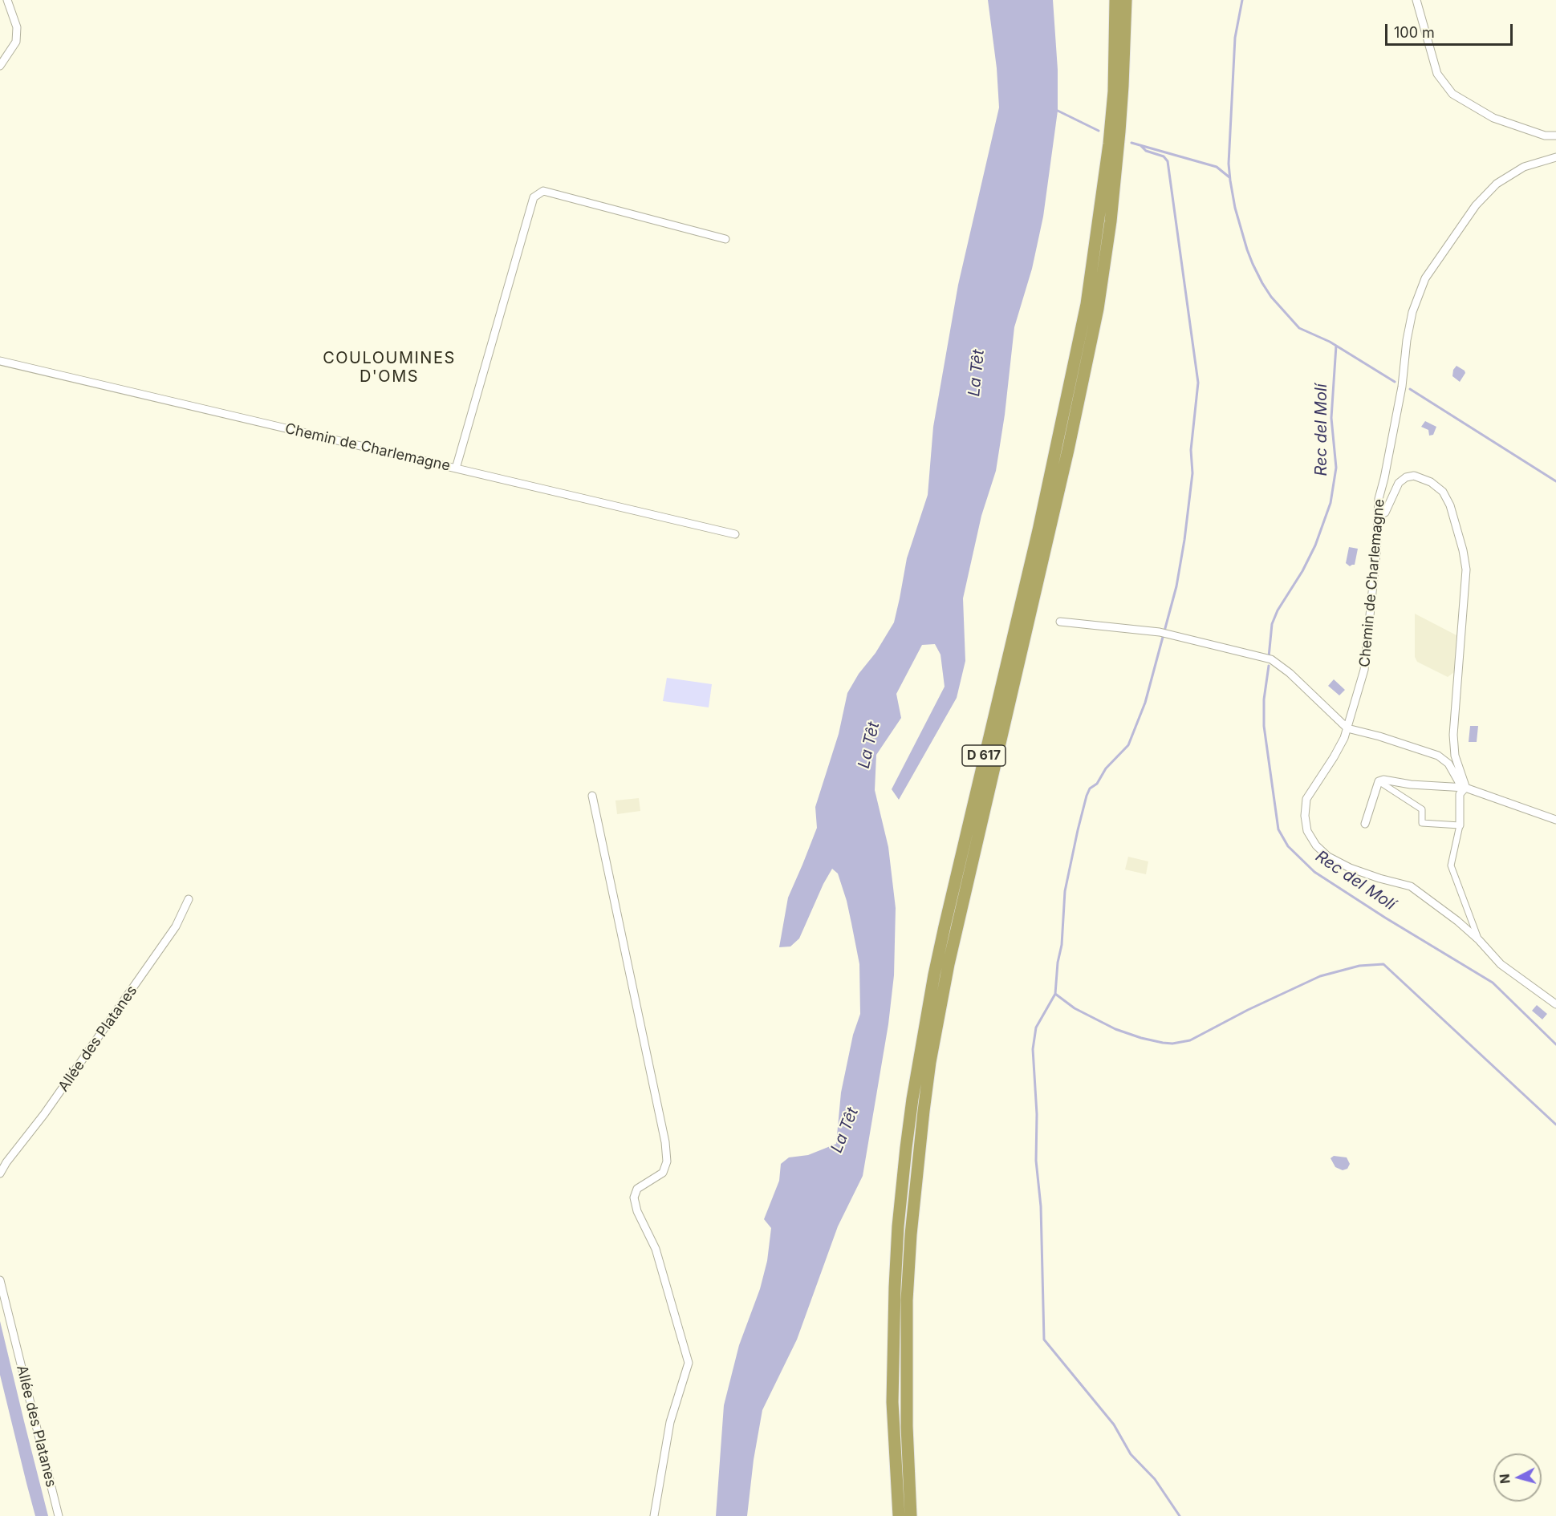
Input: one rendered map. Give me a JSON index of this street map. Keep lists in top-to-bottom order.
{
  "streets": {
    "highway": ["D 617"],
    "street": ["Chemin de Charlemagne", "Allée des Platanes"]
  },
  "districts": ["COULOUMINES D'OMS"],
  "water": ["La Têt", "Rec del Molí"],
  "scale_bar": "100 m",
  "north": "left"
}
